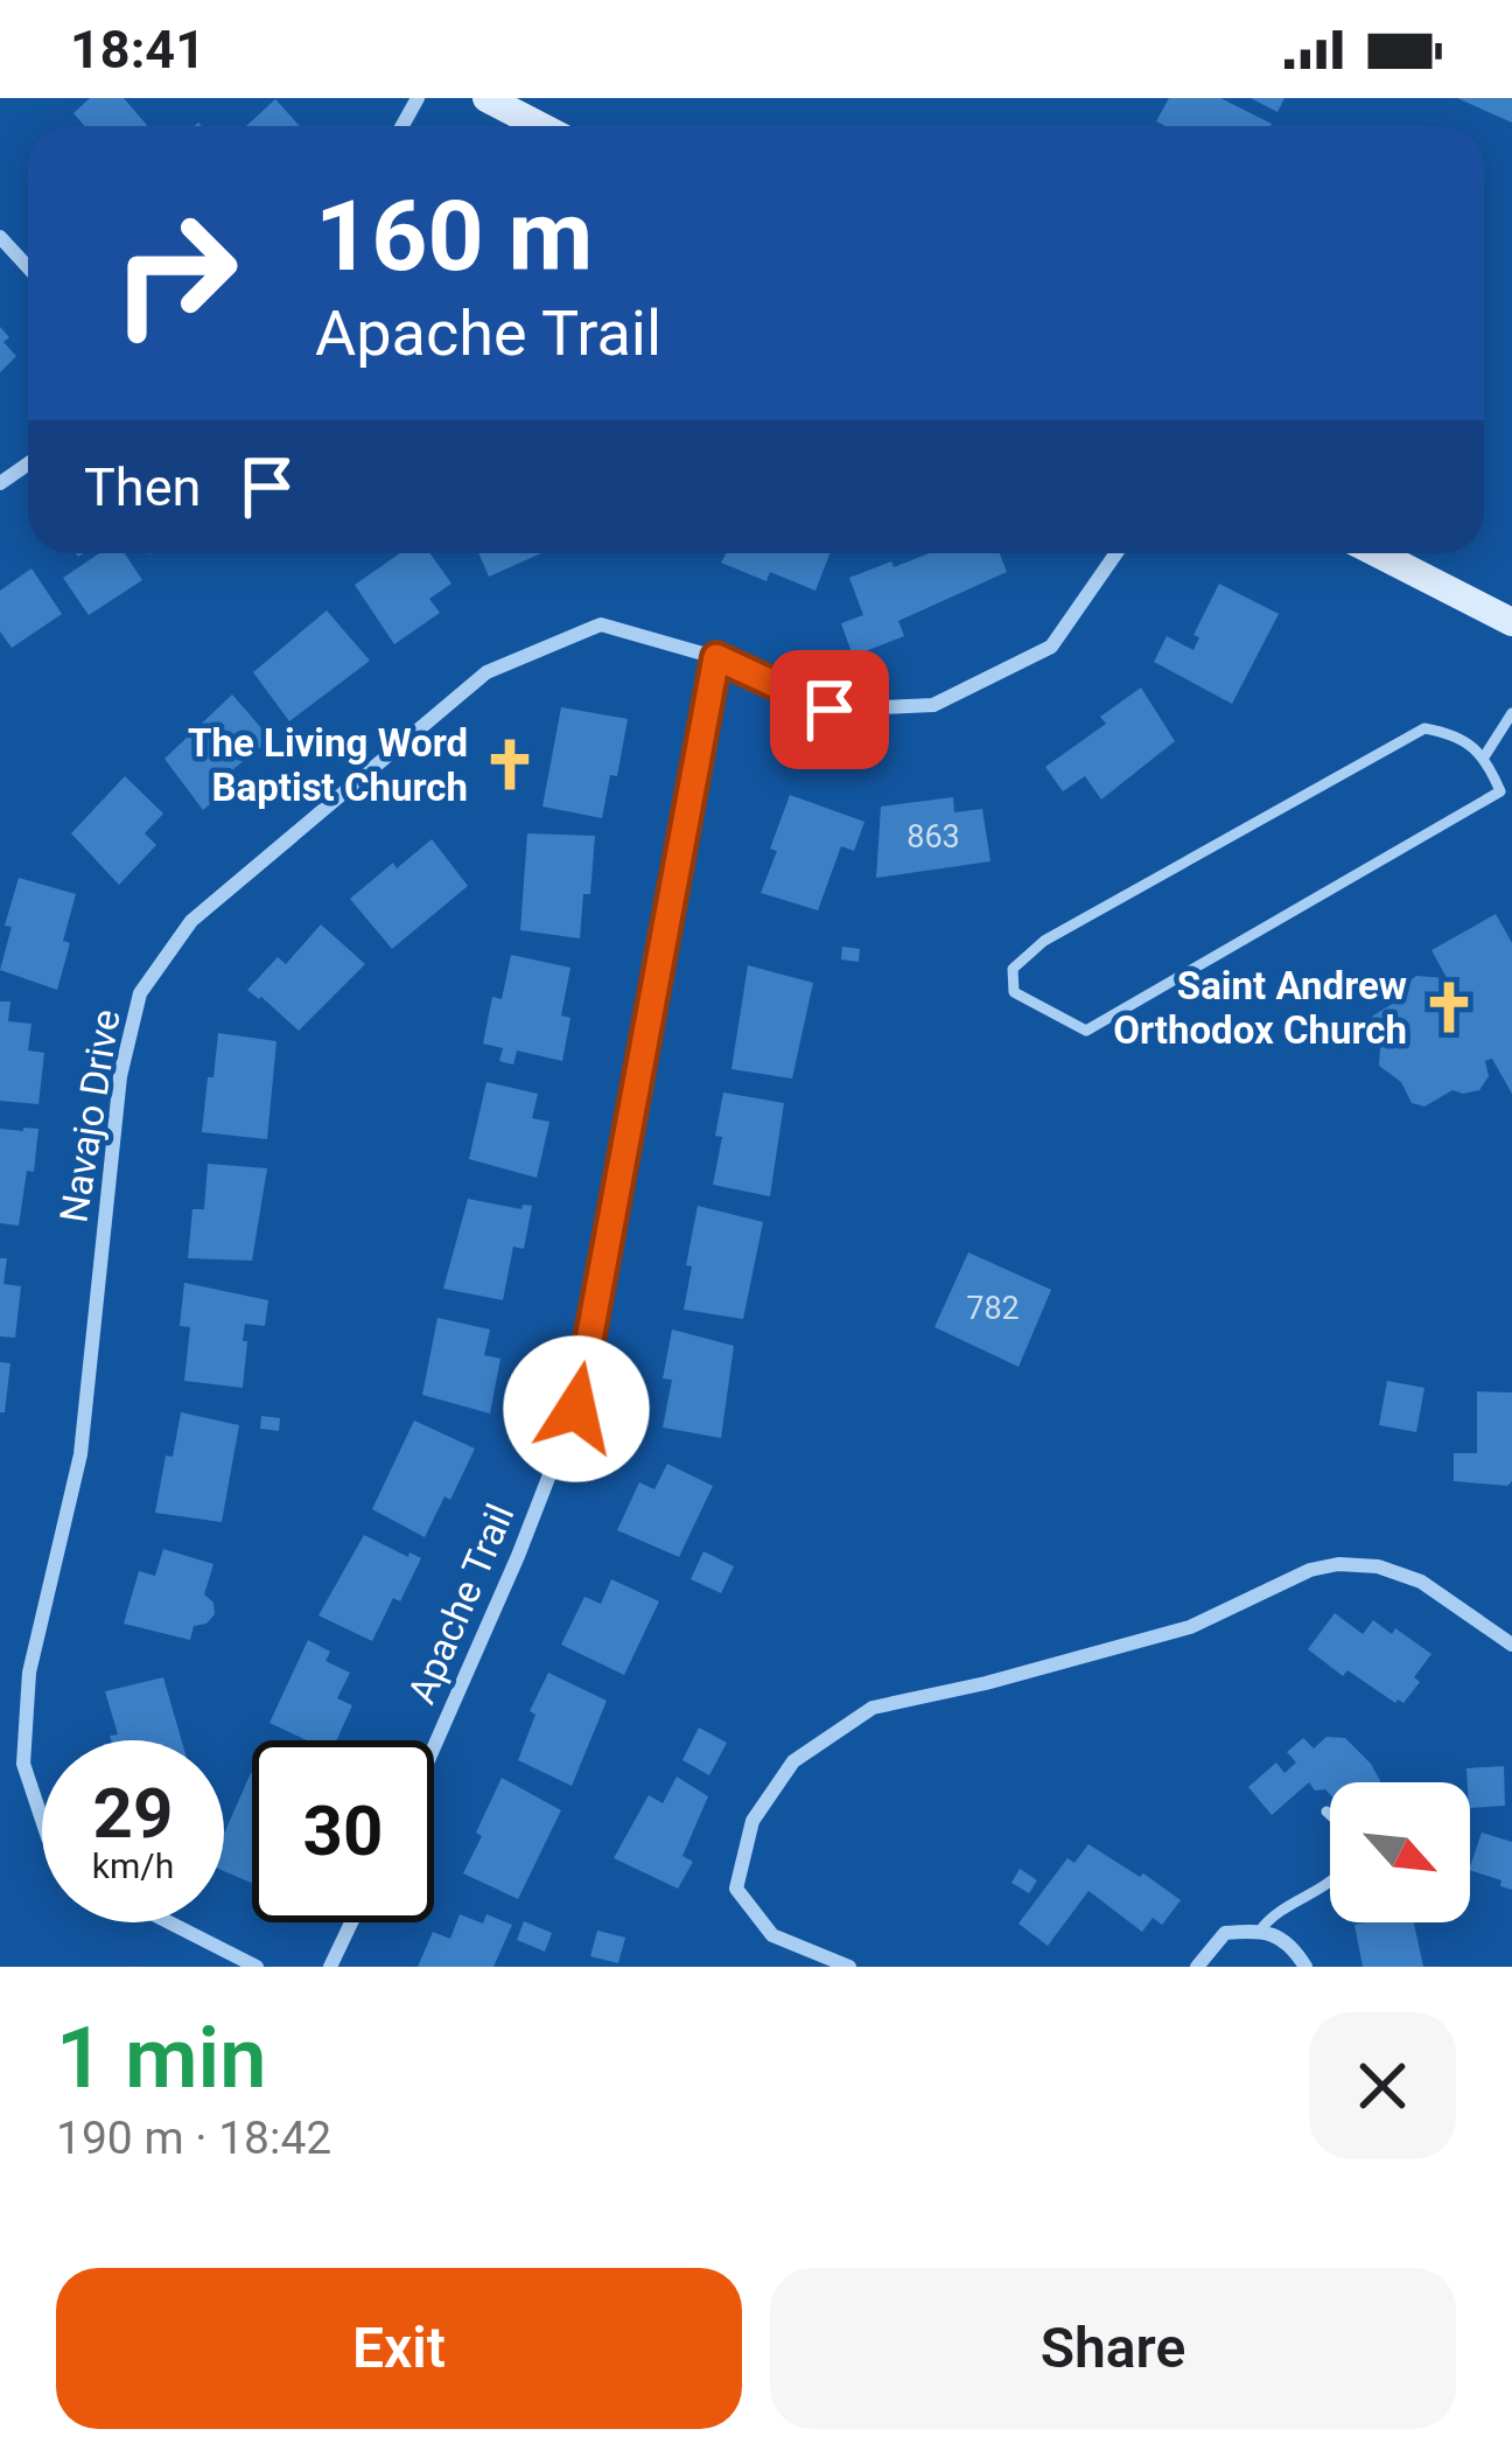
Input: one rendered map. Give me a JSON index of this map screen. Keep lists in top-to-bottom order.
{
  "streets": {
    "street": ["Navajo Drive", "Apache Trail"]
  },
  "crossings": [
    ["Navajo Drive", "Apache Trail"]
  ],
  "places": {
    "church": ["The Living Word Baptist Church", "Saint Andrew Orthodox Church"]
  },
  "house_numbers": ["863", "782"],
  "north": "bottom right",
  "page": {
    "status": "18:41",
    "turn": ["160 m", "Apache Trail"],
    "then": "Then",
    "speed": "29 km/h",
    "limit": "30",
    "heading": ["1 min", "190 m · 18:42"],
    "buttons": ["Exit", "Share"]
  }
}
